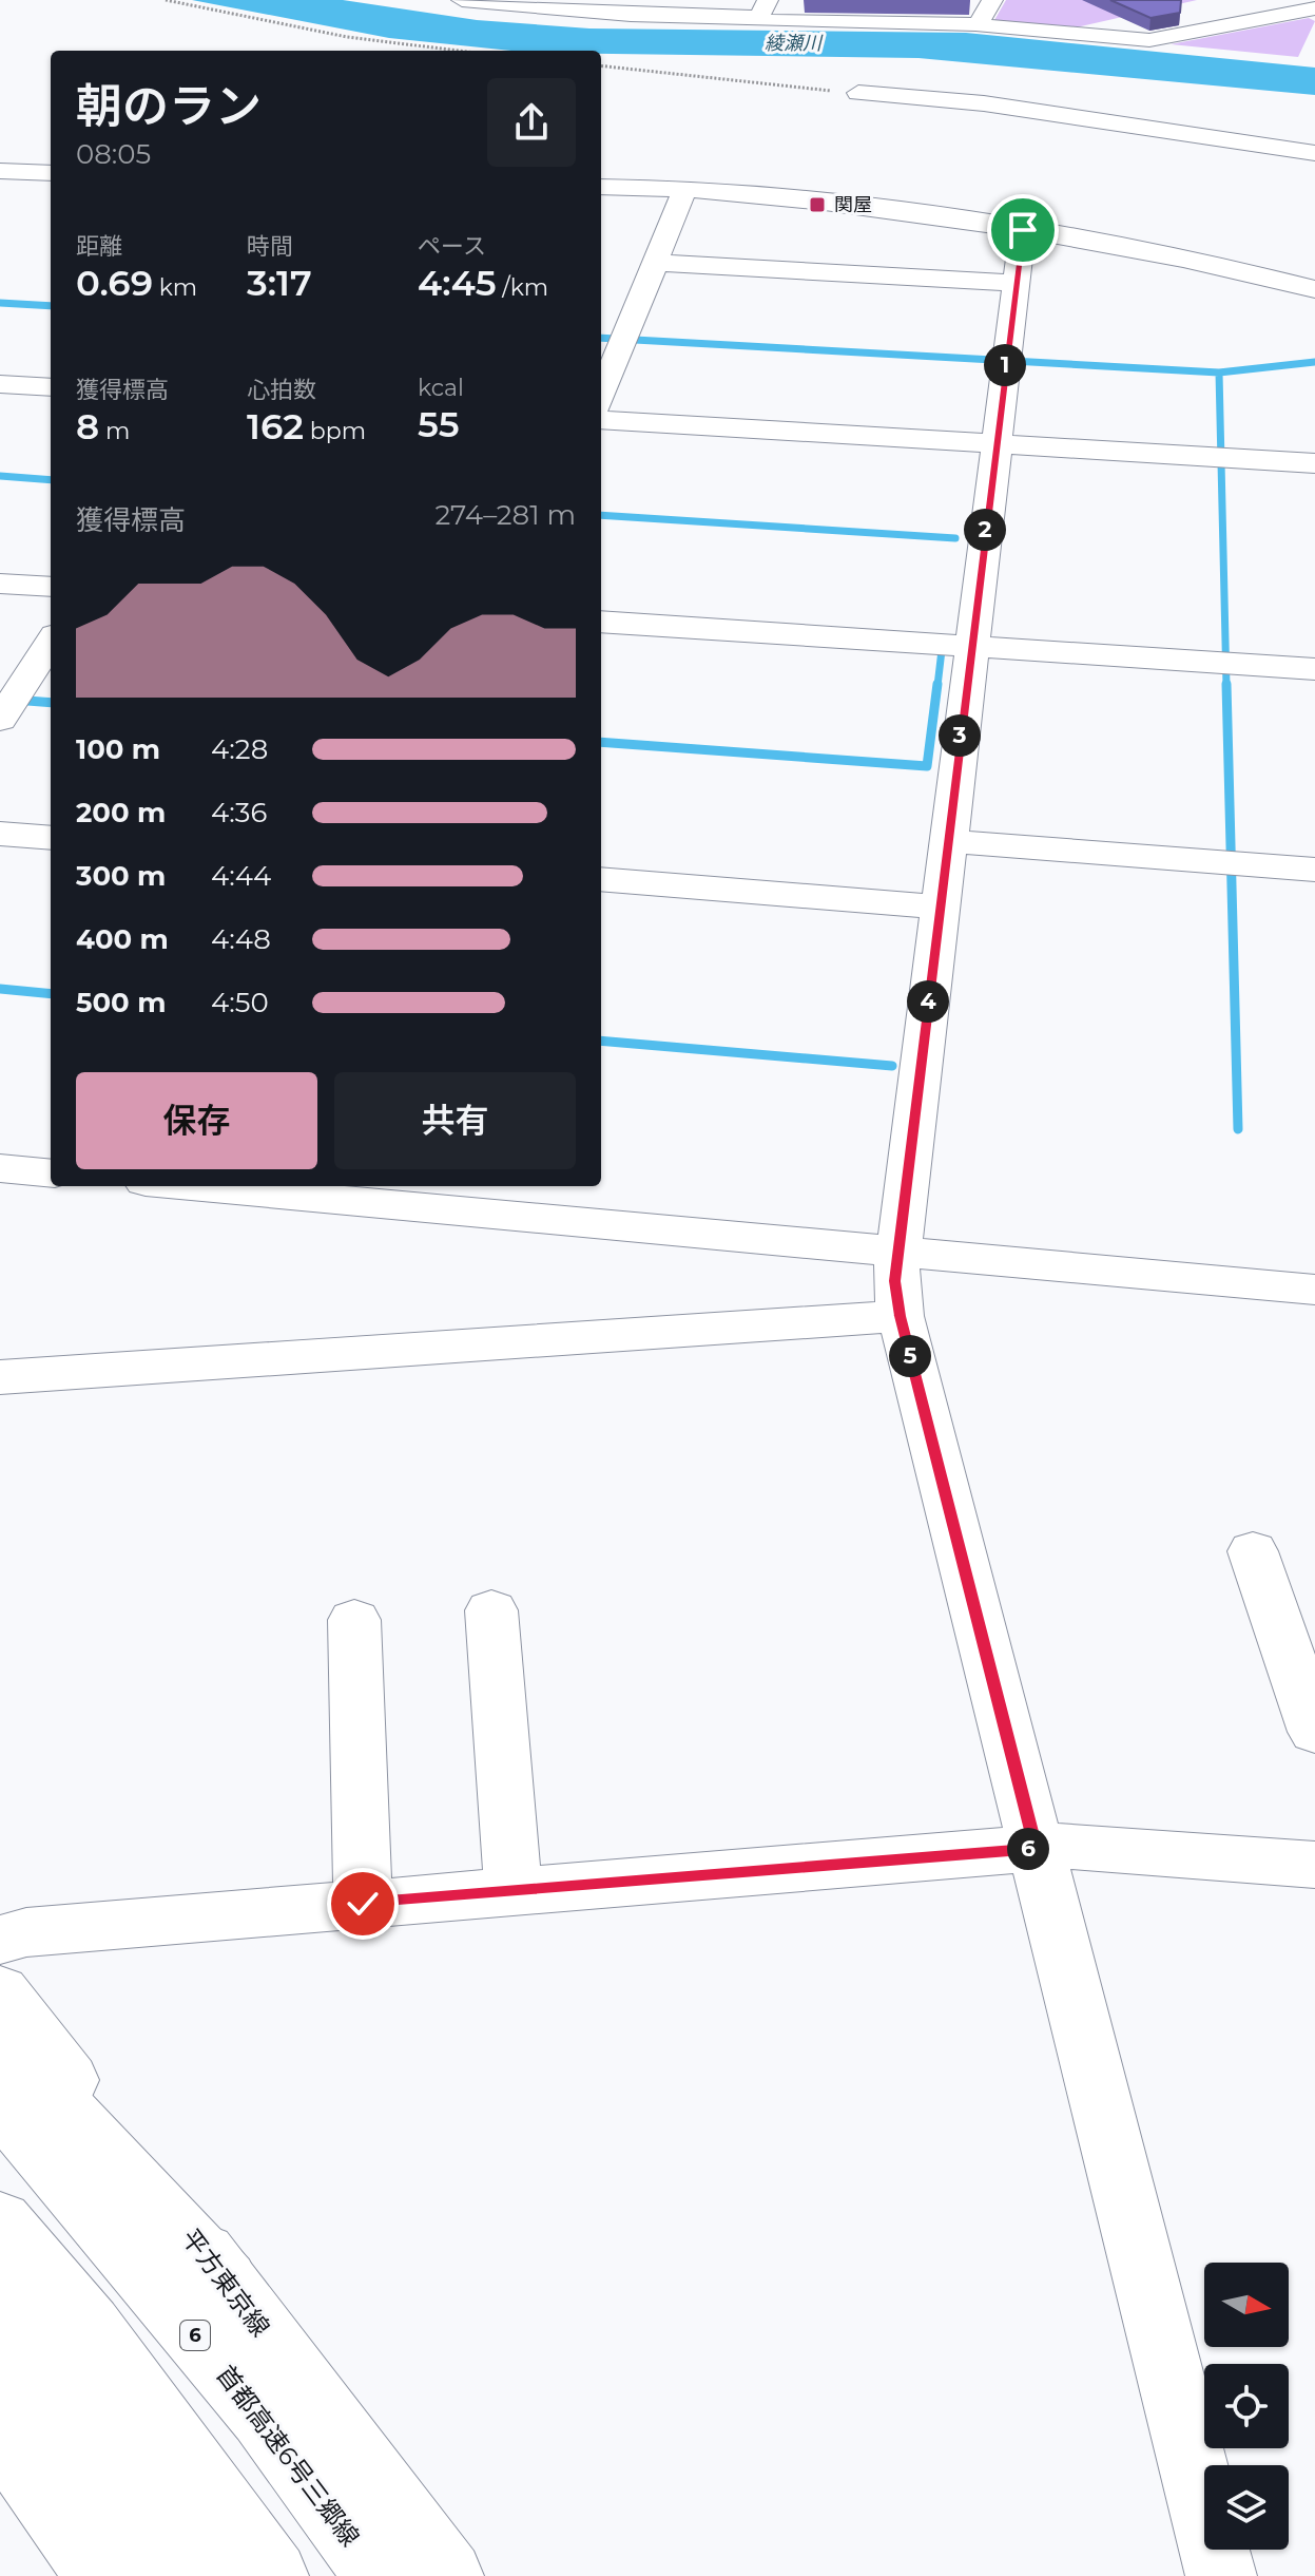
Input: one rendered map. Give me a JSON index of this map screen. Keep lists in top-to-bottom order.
{
  "streets": {
    "main road": ["平方東京線", "6", "首都高速6号三郷線"]
  },
  "water": ["綾瀬川"],
  "places": {
    "transit": ["関屋"]
  },
  "north": "right",
  "page": {
    "heading": ["朝のラン", "08:05"],
    "stats": [
      ["距離", "0.69 km"],
      ["時間", "3:17"],
      ["ペース", "4:45 /km"],
      ["獲得標高", "8 m"],
      ["心拍数", "162 bpm"],
      ["kcal", "55"]
    ],
    "pins": [
      "1",
      "2",
      "3",
      "4",
      "5",
      "6"
    ],
    "chart": ["獲得標高", "274–281 m"],
    "list": [
      {
        "name": "100 m",
        "note": "4:28"
      },
      {
        "name": "200 m",
        "note": "4:36"
      },
      {
        "name": "300 m",
        "note": "4:44"
      },
      {
        "name": "400 m",
        "note": "4:48"
      },
      {
        "name": "500 m",
        "note": "4:50"
      }
    ],
    "buttons": ["保存", "共有"]
  }
}
